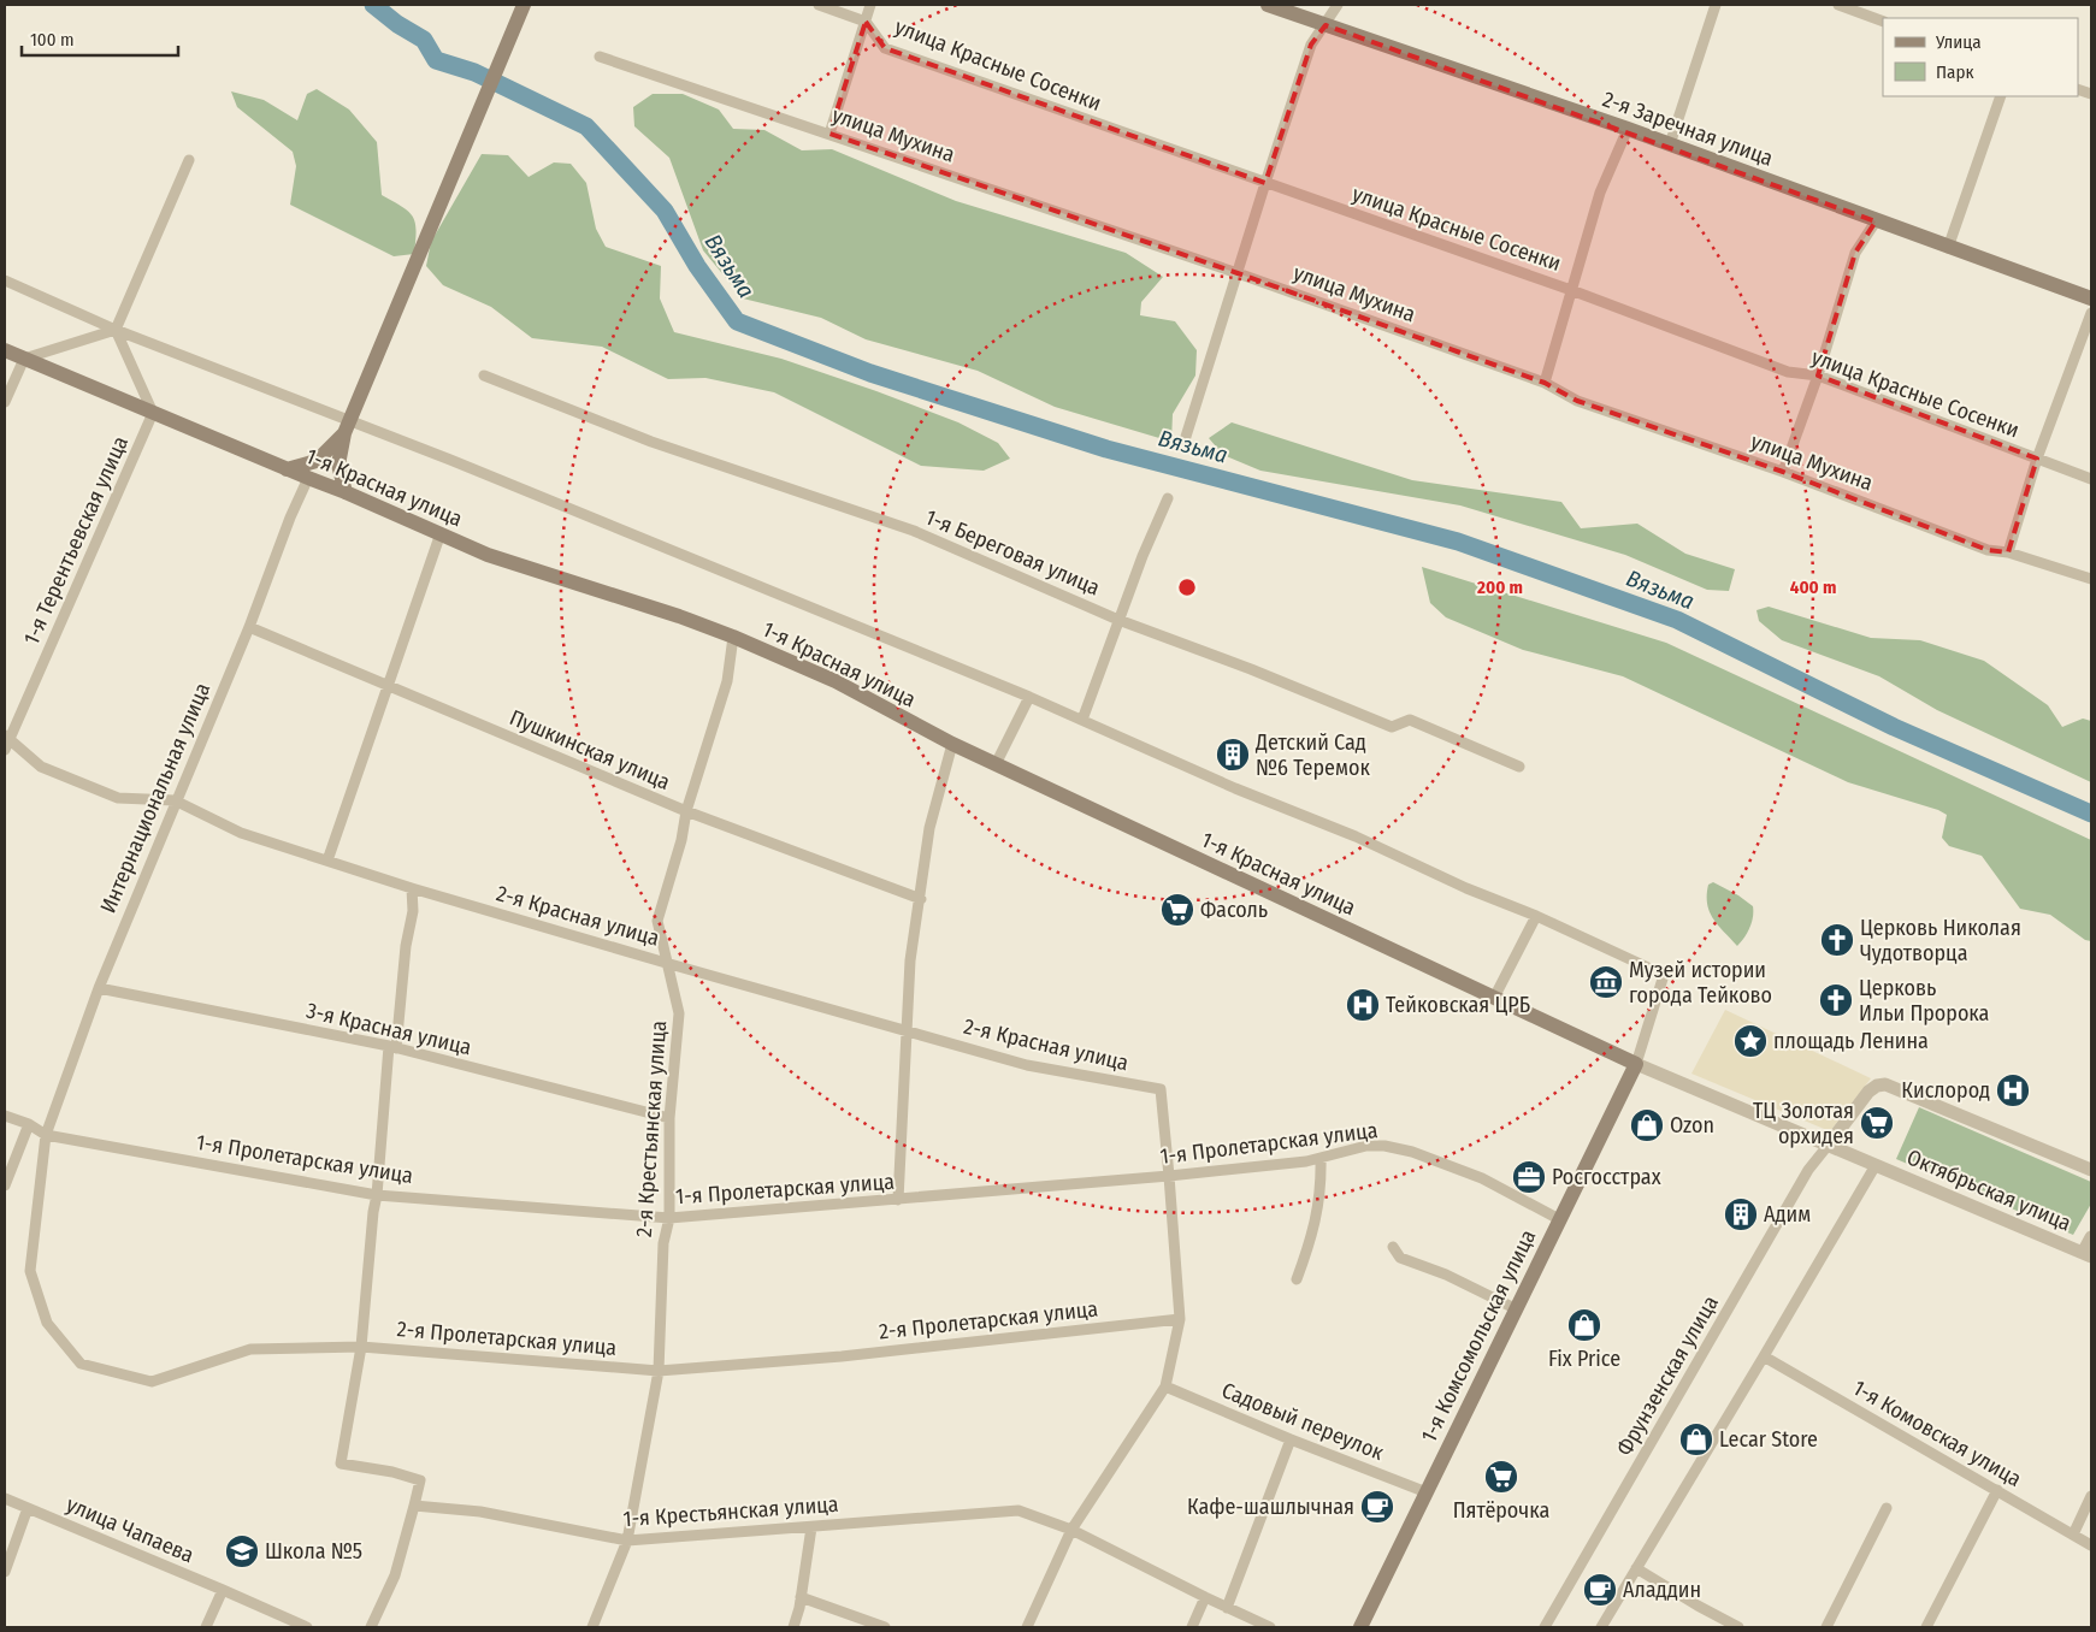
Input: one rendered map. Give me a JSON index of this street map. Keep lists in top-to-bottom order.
{
  "streets": {
    "main road": ["2-я Заречная улица", "1-я Красная улица", "1-я Комсомольская улица"],
    "street": [
      "улица Красные Сосенки",
      "улица Мухина",
      "1-я Терентьевская улица",
      "1-я Береговая улица",
      "Пушкинская улица",
      "Интернациональная улица",
      "2-я Красная улица",
      "3-я Красная улица",
      "2-я Крестьянская улица",
      "1-я Пролетарская улица",
      "Октябрьская улица",
      "2-я Пролетарская улица",
      "Фрунзенская улица",
      "Садовый переулок",
      "1-я Комовская улица",
      "1-я Крестьянская улица",
      "улица Чапаева"
    ]
  },
  "crossings": [
    ["1-я Красная улица", "1-я Терентьевская улица"],
    ["1-я Красная улица", "Интернациональная улица"],
    ["1-я Красная улица", "2-я Крестьянская улица"],
    ["1-я Красная улица", "Октябрьская улица"],
    ["1-я Красная улица", "1-я Комсомольская улица"],
    ["1-я Терентьевская улица", "2-я Красная улица"],
    ["Пушкинская улица", "Интернациональная улица"],
    ["Пушкинская улица", "2-я Крестьянская улица"],
    ["Интернациональная улица", "2-я Красная улица"],
    ["Интернациональная улица", "3-я Красная улица"],
    ["Интернациональная улица", "1-я Пролетарская улица"],
    ["Интернациональная улица", "2-я Пролетарская улица"],
    ["2-я Красная улица", "2-я Крестьянская улица"],
    ["2-я Красная улица", "1-я Пролетарская улица"],
    ["3-я Красная улица", "2-я Крестьянская улица"],
    ["2-я Крестьянская улица", "1-я Пролетарская улица"],
    ["2-я Крестьянская улица", "2-я Пролетарская улица"],
    ["2-я Крестьянская улица", "1-я Крестьянская улица"],
    ["1-я Пролетарская улица", "2-я Пролетарская улица"],
    ["1-я Пролетарская улица", "1-я Комсомольская улица"],
    ["Октябрьская улица", "1-я Комсомольская улица"],
    ["Октябрьская улица", "Фрунзенская улица"],
    ["1-я Комсомольская улица", "Садовый переулок"]
  ],
  "water": ["Вязьма"],
  "places": {
    "building": ["Детский Сад №6 Теремок", "Адим"],
    "supermarket": ["Фасоль", "ТЦ Золотая орхидея", "Пятёрочка"],
    "church": ["Церковь Николая Чудотворца", "Церковь Ильи Пророка"],
    "museum": ["Музей истории города Тейково"],
    "hospital": ["Тейковская ЦРБ", "Кислород"],
    "place": ["площадь Ленина"],
    "shop": ["Ozon", "Fix Price", "Lecar Store"],
    "office": ["Росгосстрах"],
    "cafe": ["Кафе-шашлычная", "Аладдин"],
    "school or university": ["Школа №5"]
  },
  "legend": ["Улица", "Парк"],
  "scale_bar": "100 m",
  "rings": ["200 m", "400 m"]
}
